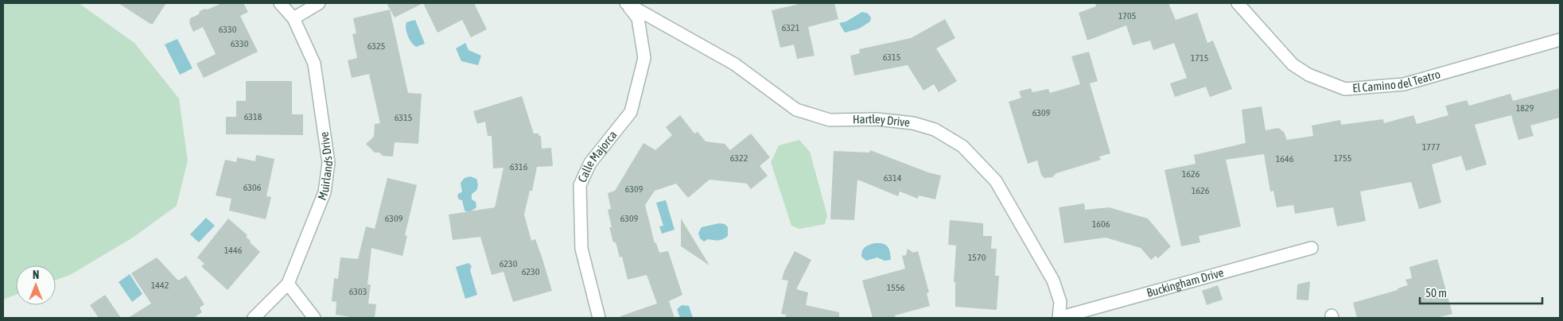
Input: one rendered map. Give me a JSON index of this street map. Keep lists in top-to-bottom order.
{
  "streets": {
    "street": [
      "El Camino del Teatro",
      "Hartley Drive",
      "Calle Majorca",
      "Muirlands Drive",
      "Buckingham Drive"
    ]
  },
  "crossings": [
    ["Hartley Drive", "Calle Majorca"],
    ["Hartley Drive", "Buckingham Drive"]
  ],
  "house_numbers": [
    "1705",
    "6321",
    "6330",
    "6330",
    "6325",
    "6315",
    "1715",
    "1829",
    "6309",
    "6318",
    "6315",
    "1777",
    "6322",
    "1755",
    "1646",
    "6316",
    "1626",
    "6314",
    "6306",
    "6309",
    "1626",
    "6309",
    "6309",
    "1606",
    "1446",
    "1570",
    "6230",
    "6230",
    "1442",
    "1556",
    "6303"
  ],
  "scale_bar": "50 m",
  "north": "top"
}
